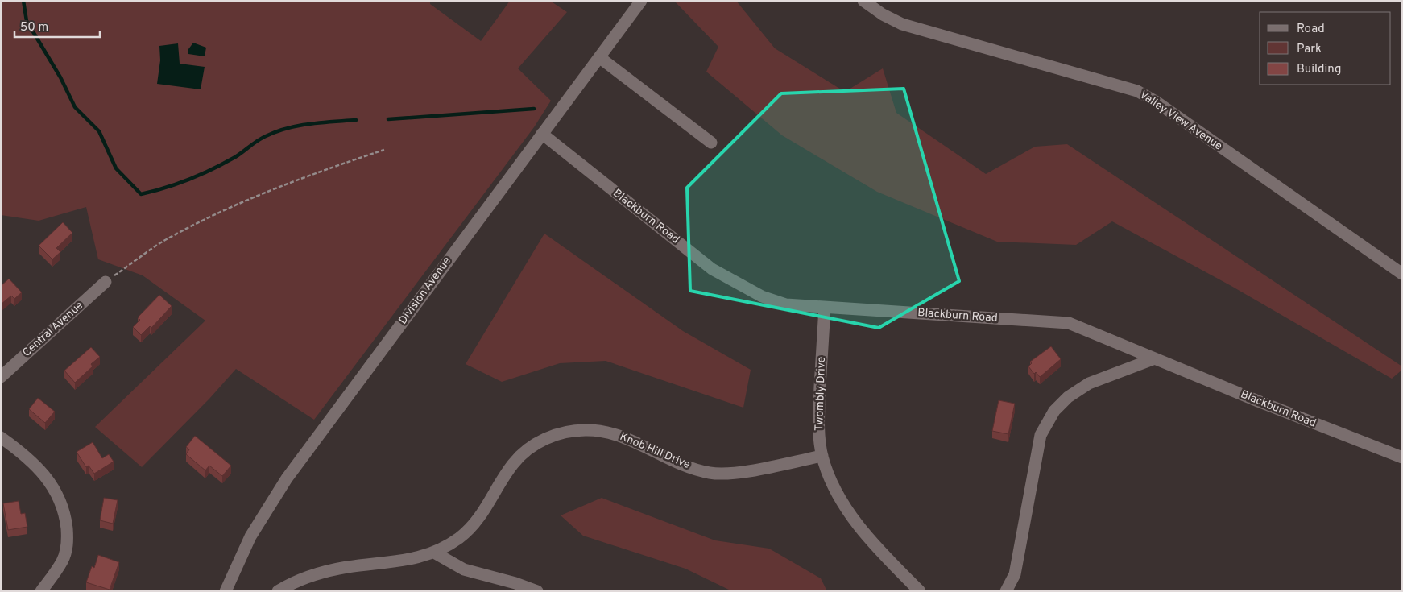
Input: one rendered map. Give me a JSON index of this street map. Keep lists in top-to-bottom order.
{
  "streets": {
    "street": [
      "Valley View Avenue",
      "Blackburn Road",
      "Division Avenue",
      "Central Avenue",
      "Twombly Drive",
      "Knob Hill Drive"
    ]
  },
  "crossings": [
    ["Blackburn Road", "Division Avenue"],
    ["Blackburn Road", "Twombly Drive"],
    ["Twombly Drive", "Knob Hill Drive"]
  ],
  "legend": ["Road", "Park", "Building"],
  "scale_bar": "50 m"
}
